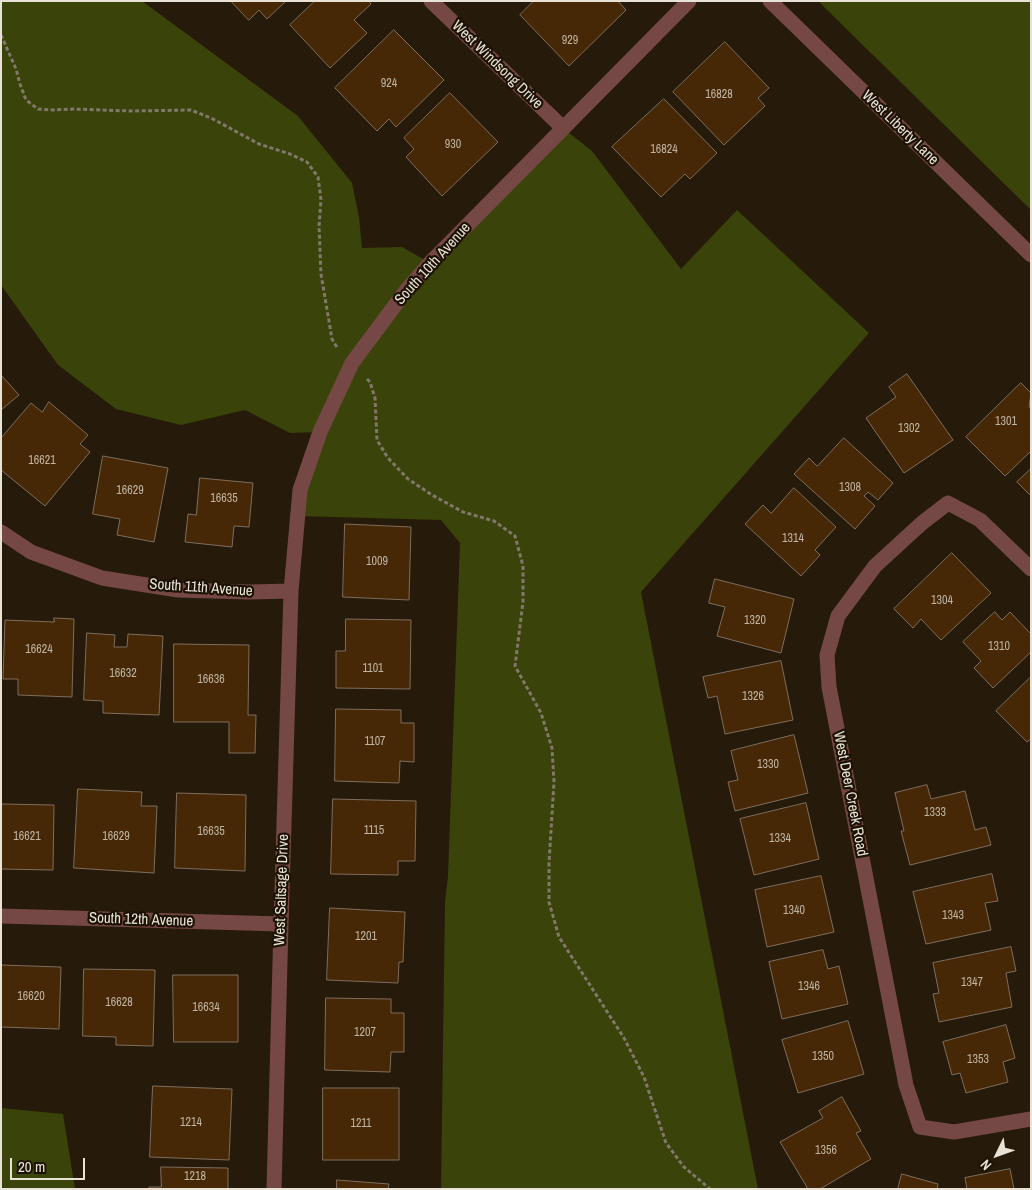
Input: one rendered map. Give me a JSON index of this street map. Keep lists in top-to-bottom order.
{
  "streets": {
    "street": [
      "West Windsong Drive",
      "West Liberty Lane",
      "South 10th Avenue",
      "South 11th Avenue",
      "West Deer Creek Road",
      "West Saltsage Drive",
      "South 12th Avenue"
    ]
  },
  "crossings": [
    ["West Windsong Drive", "South 10th Avenue"],
    ["South 10th Avenue", "South 11th Avenue"],
    ["South 10th Avenue", "West Saltsage Drive"],
    ["South 11th Avenue", "West Saltsage Drive"],
    ["West Saltsage Drive", "South 12th Avenue"]
  ],
  "house_numbers": [
    "929",
    "924",
    "16828",
    "930",
    "16824",
    "1301",
    "1302",
    "16621",
    "1308",
    "16629",
    "16635",
    "1314",
    "1009",
    "1304",
    "1320",
    "1310",
    "16624",
    "1101",
    "16632",
    "16636",
    "1326",
    "1107",
    "1330",
    "1333",
    "1115",
    "16635",
    "16621",
    "16629",
    "1334",
    "1340",
    "1343",
    "1201",
    "1347",
    "1346",
    "16620",
    "16628",
    "16634",
    "1207",
    "1350",
    "1353",
    "1214",
    "1211",
    "1356",
    "1218"
  ],
  "scale_bar": "20 m",
  "north": "bottom left"
}
